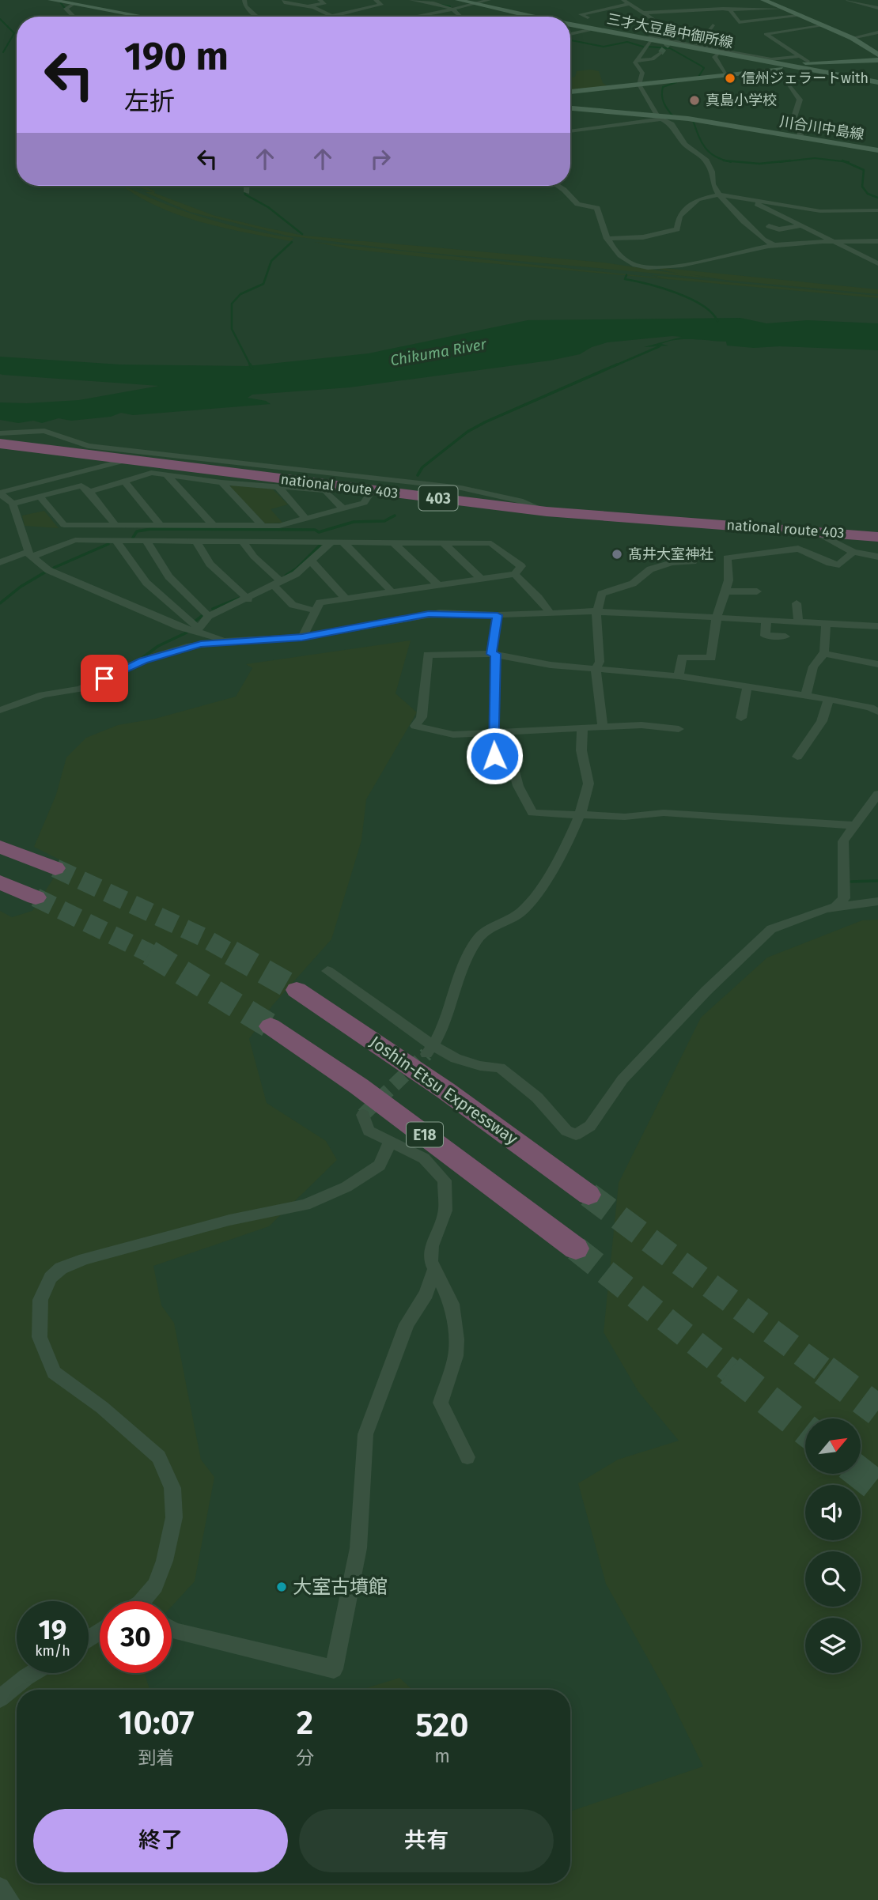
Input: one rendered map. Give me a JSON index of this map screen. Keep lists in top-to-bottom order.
{
  "streets": {
    "highway": [
      "national route 403",
      "403",
      "Joshin-Etsu Expressway",
      "E18"
    ],
    "main road": ["三才大豆島中御所線", "川合川中島線"]
  },
  "water": ["Chikuma River"],
  "places": [
    "信州ジェラートwith",
    "真島小学校",
    "髙井大室神社",
    "大室古墳館"
  ],
  "north": "top right",
  "page": {
    "turn": ["190 m", "左折"],
    "speed": "19 km/h",
    "limit": "30",
    "eta": [
      "10:07",
      "到着",
      "2",
      "分",
      "520",
      "m"
    ],
    "buttons": ["終了", "共有"]
  }
}
